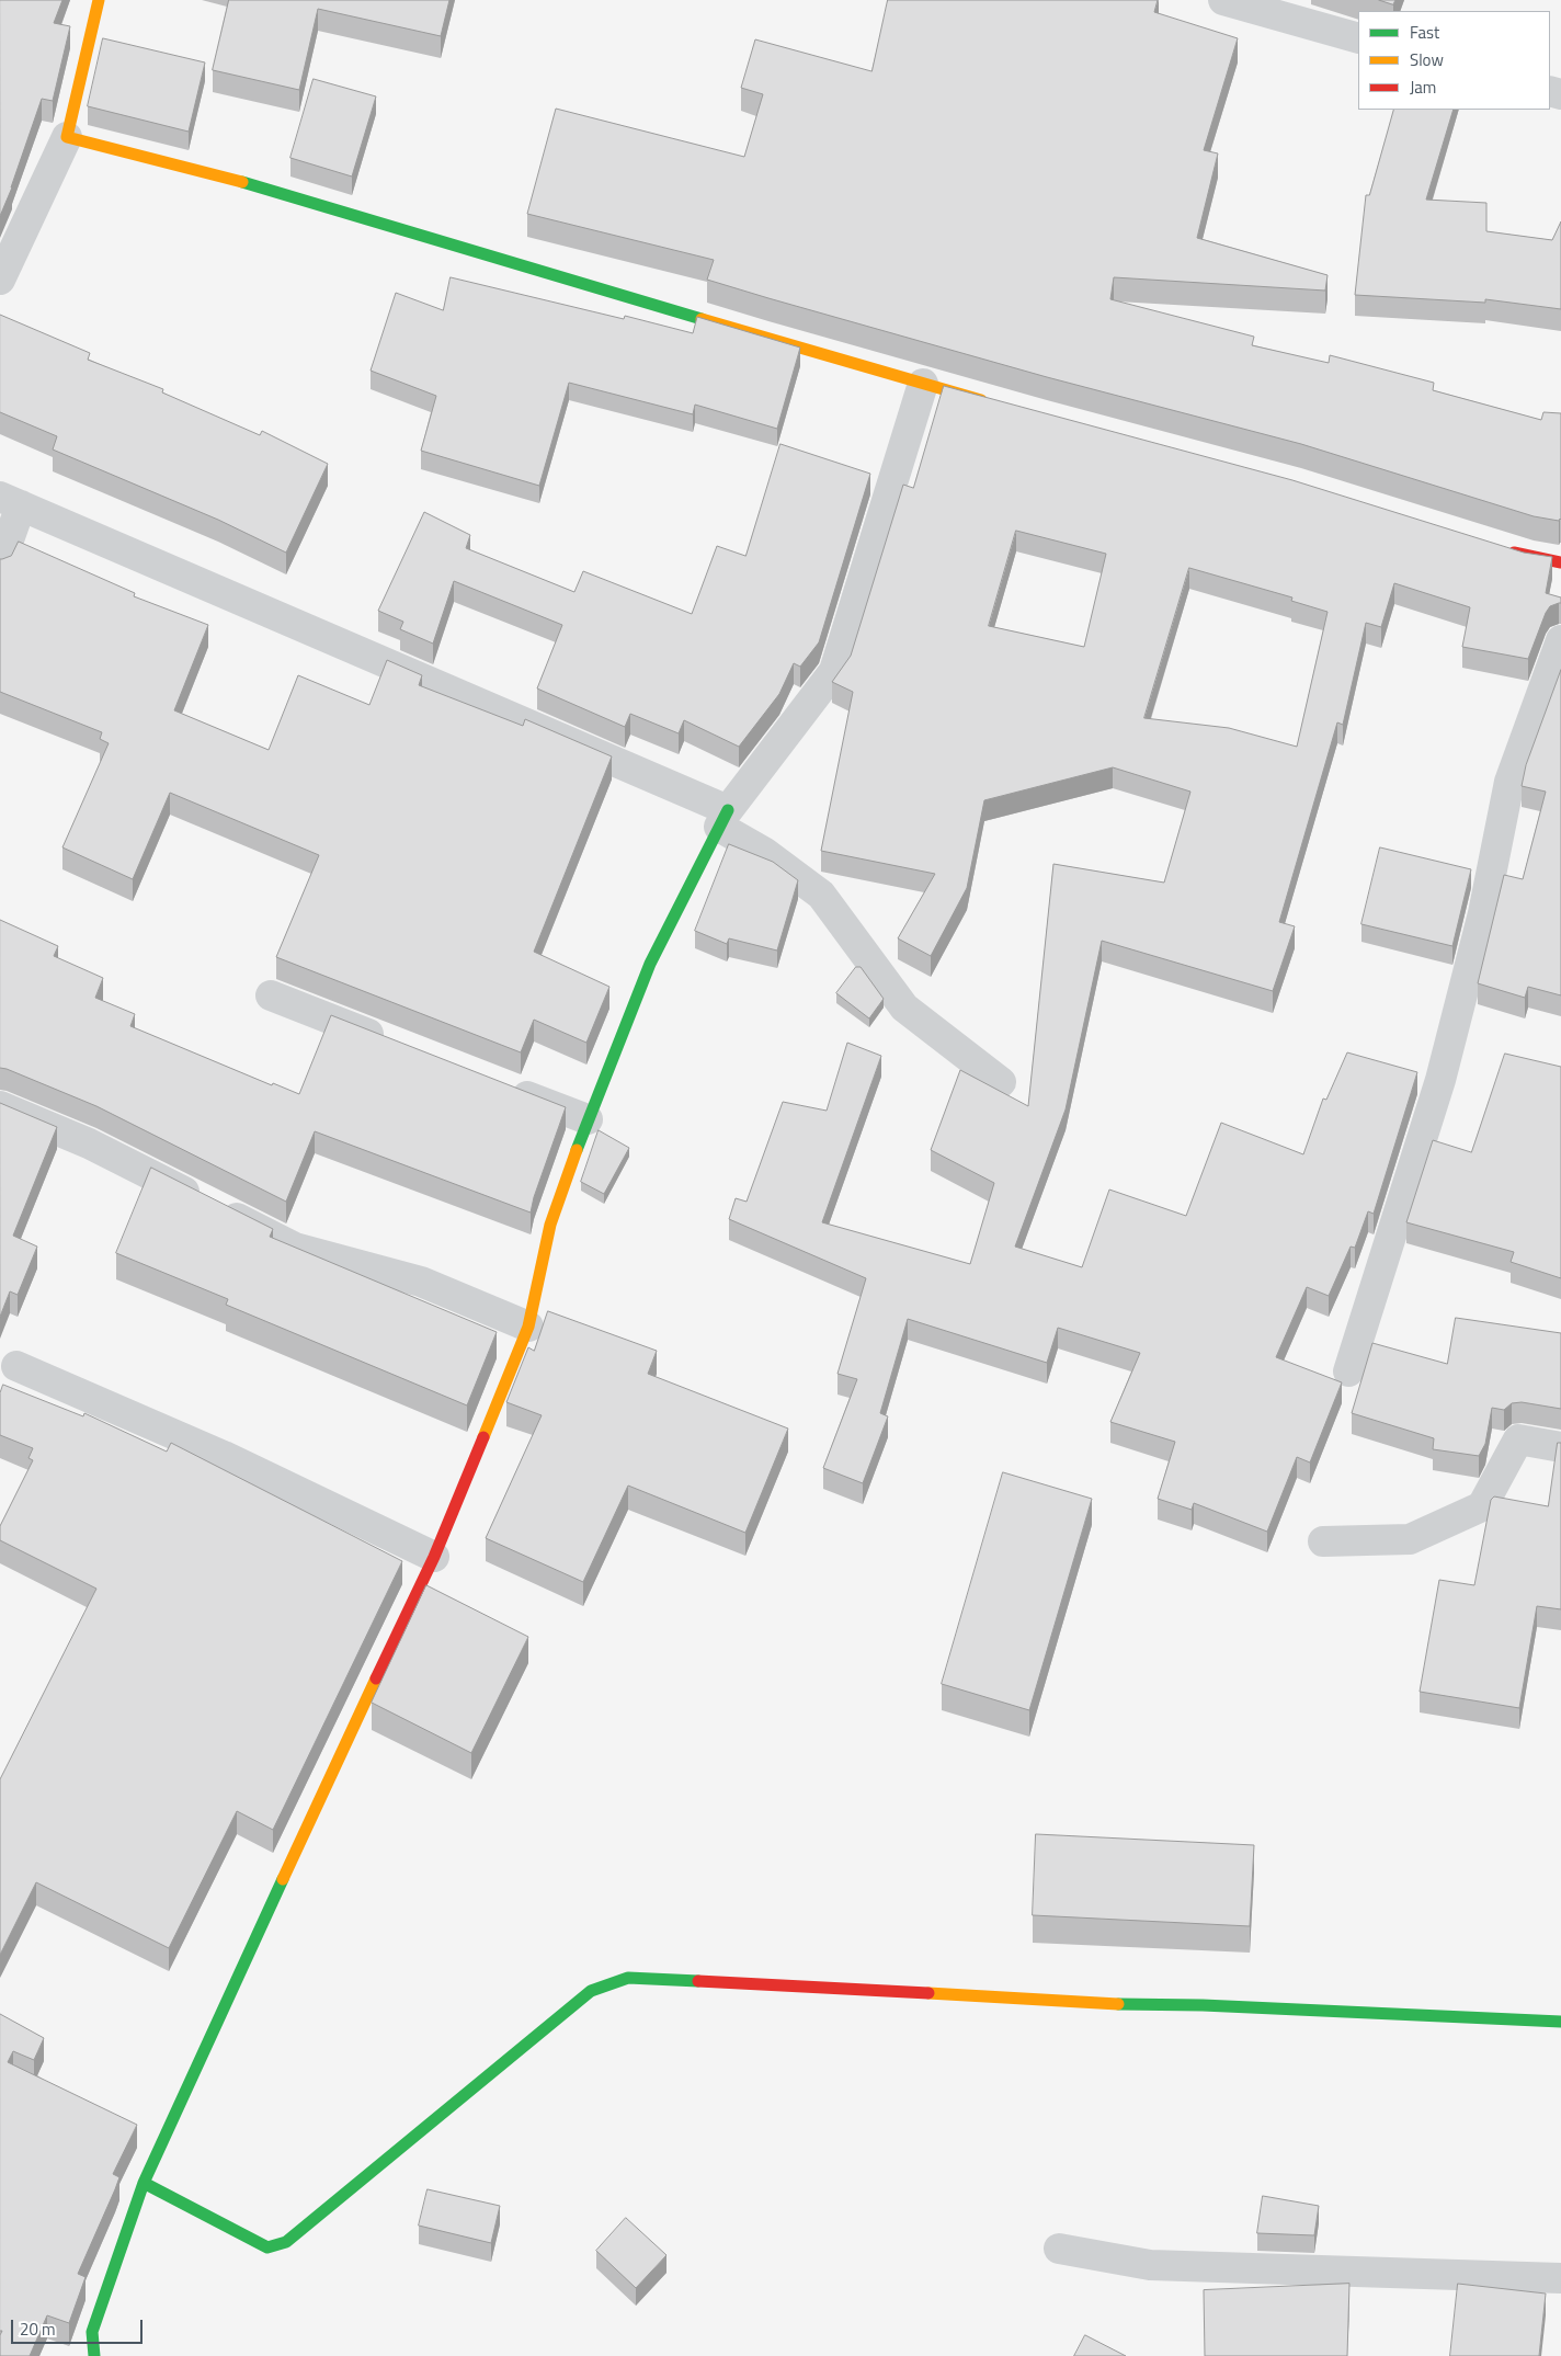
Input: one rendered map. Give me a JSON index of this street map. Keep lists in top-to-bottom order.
{
  "legend": ["Fast", "Slow", "Jam"],
  "scale_bar": "20 m"
}
